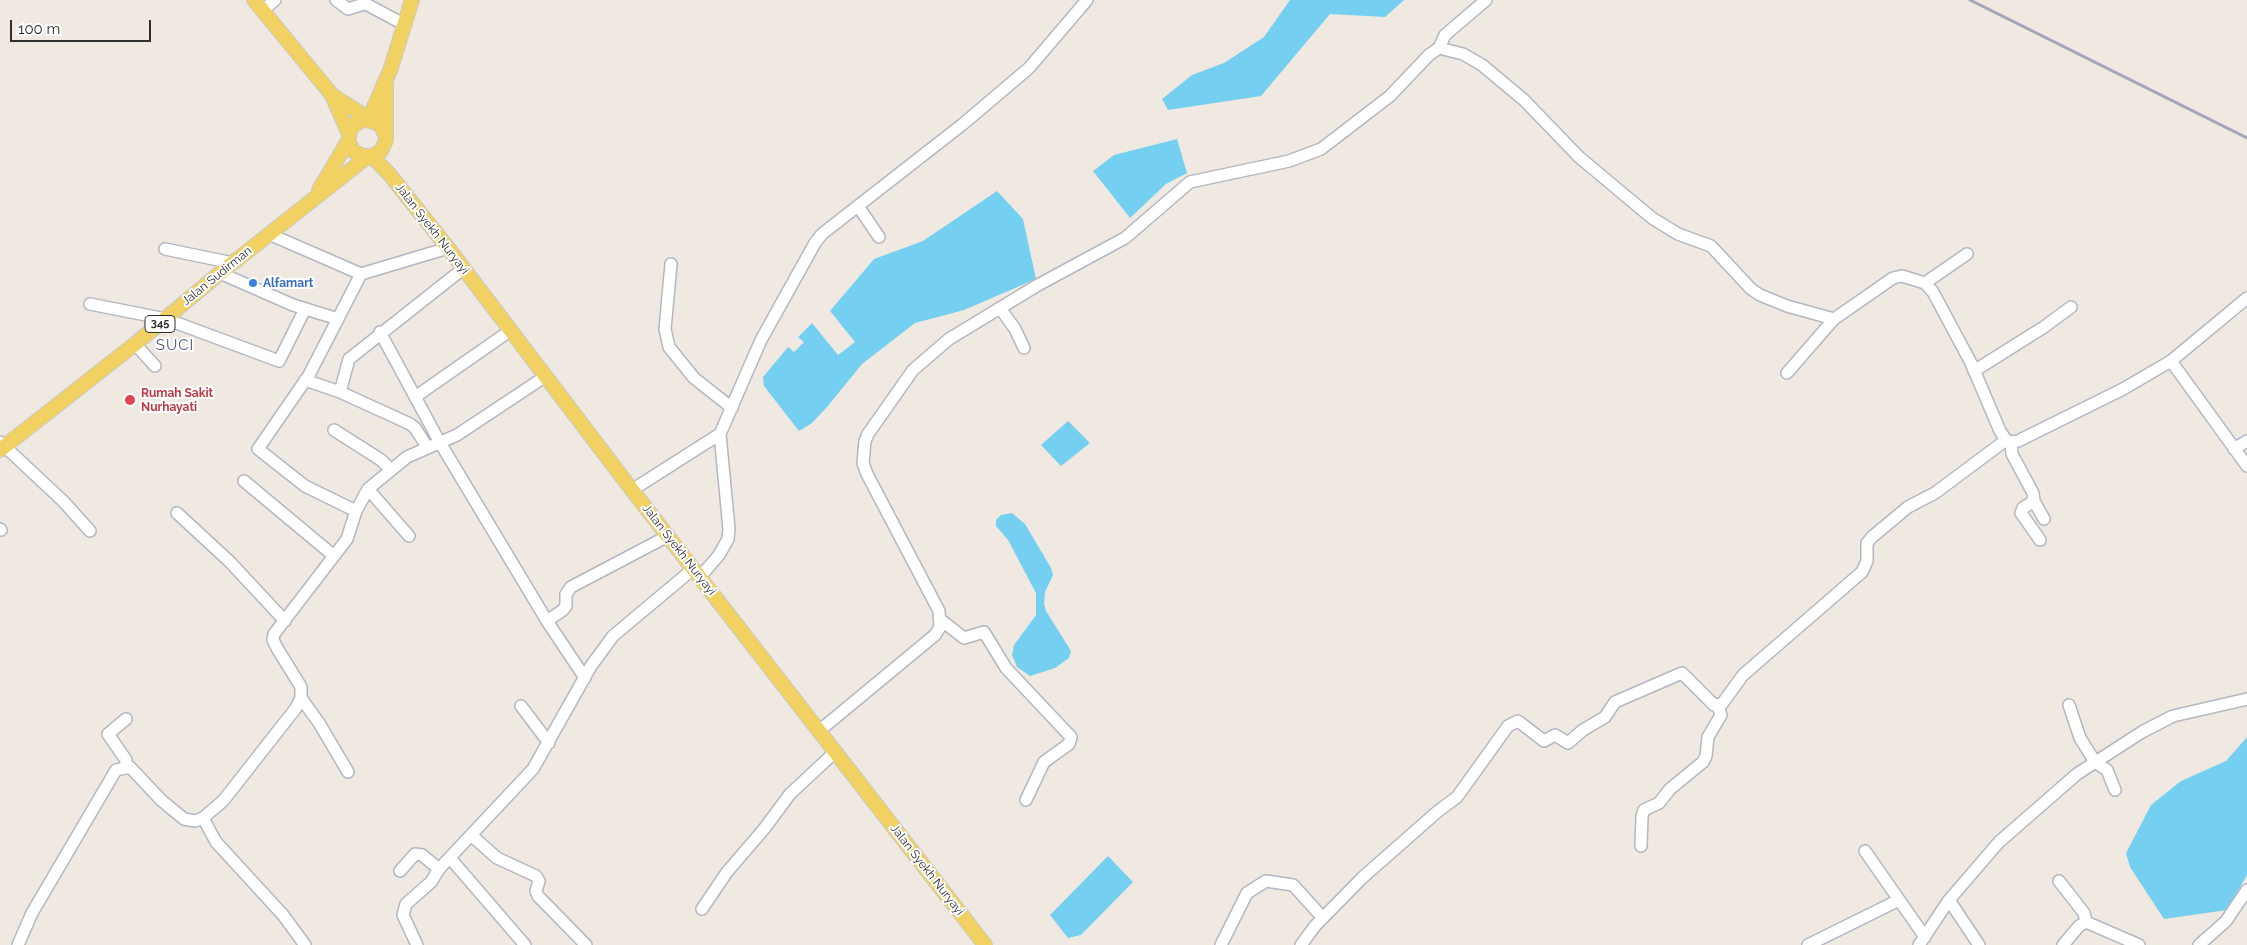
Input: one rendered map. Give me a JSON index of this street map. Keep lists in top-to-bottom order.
{
  "streets": {
    "main road": ["Jalan Syekh Nuryayi", "Jalan Sudirman", "345"]
  },
  "crossings": [
    ["Jalan Syekh Nuryayi", "Jalan Sudirman"]
  ],
  "districts": ["SUCI"],
  "places": ["Alfamart", "Rumah Sakit Nurhayati"],
  "scale_bar": "100 m"
}
